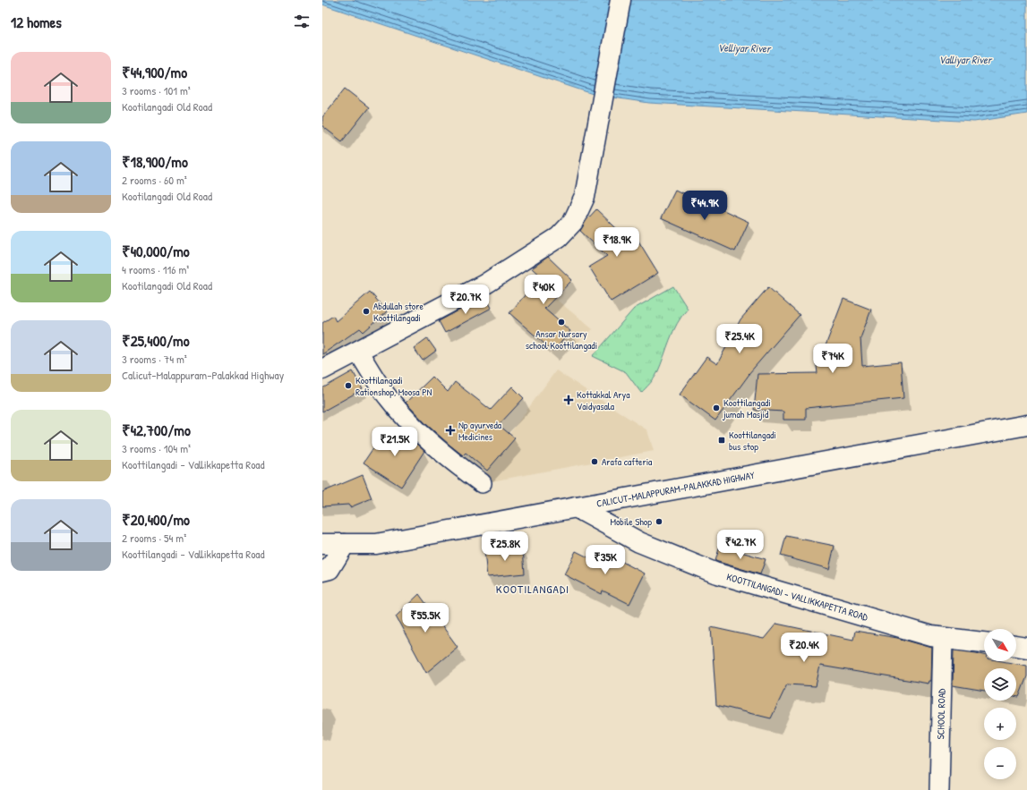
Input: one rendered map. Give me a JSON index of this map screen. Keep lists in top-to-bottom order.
{
  "streets": {
    "main road": ["CALICUT-MALAPPURAM-PALAKKAD HIGHWAY", "KOOTTILANGADI - VALLIKKAPETTA ROAD"],
    "street": ["SCHOOL ROAD"]
  },
  "crossings": [
    ["CALICUT-MALAPPURAM-PALAKKAD HIGHWAY", "KOOTTILANGADI - VALLIKKAPETTA ROAD"],
    ["KOOTTILANGADI - VALLIKKAPETTA ROAD", "SCHOOL ROAD"]
  ],
  "districts": ["KOOTILANGADI"],
  "water": ["Velliyar River", "Valliyar River"],
  "places": {
    "other": [
      "Abdullah store Koottilangadi",
      "Ansar Nursary school Koottilangadi",
      "Koottilangadi Rationshop, Moosa PN",
      "Koottilangadi jumah Masjid",
      "Arafa cafteria",
      "Mobile Shop"
    ],
    "health": ["Kottakkal Arya Vaidyasala", "Np ayurveda Medicines"],
    "transit": ["Koottilangadi bus stop"]
  },
  "north": "bottom right",
  "page": {
    "heading": "12 homes",
    "list": [
      {
        "name": "₹44,900/mo",
        "note": "3 rooms · 101 m² · Kootilangadi Old Road"
      },
      {
        "name": "₹18,900/mo",
        "note": "2 rooms · 60 m² · Kootilangadi Old Road"
      },
      {
        "name": "₹40,000/mo",
        "note": "4 rooms · 116 m² · Kootilangadi Old Road"
      },
      {
        "name": "₹25,400/mo",
        "note": "3 rooms · 74 m² · Calicut-Malappuram-Palakkad Highway"
      },
      {
        "name": "₹42,700/mo",
        "note": "3 rooms · 104 m² · Koottilangadi - Vallikkapetta Road"
      },
      {
        "name": "₹20,400/mo",
        "note": "2 rooms · 54 m² · Koottilangadi - Vallikkapetta Road"
      }
    ],
    "price": [
      "₹44.9K",
      "₹18.9K",
      "₹40K",
      "₹20.7K",
      "₹25.4K",
      "₹74K",
      "₹21.5K",
      "₹42.7K",
      "₹25.8K",
      "₹35K",
      "₹55.5K",
      "₹20.4K"
    ],
    "map_buttons": ["+", "−"]
  }
}
